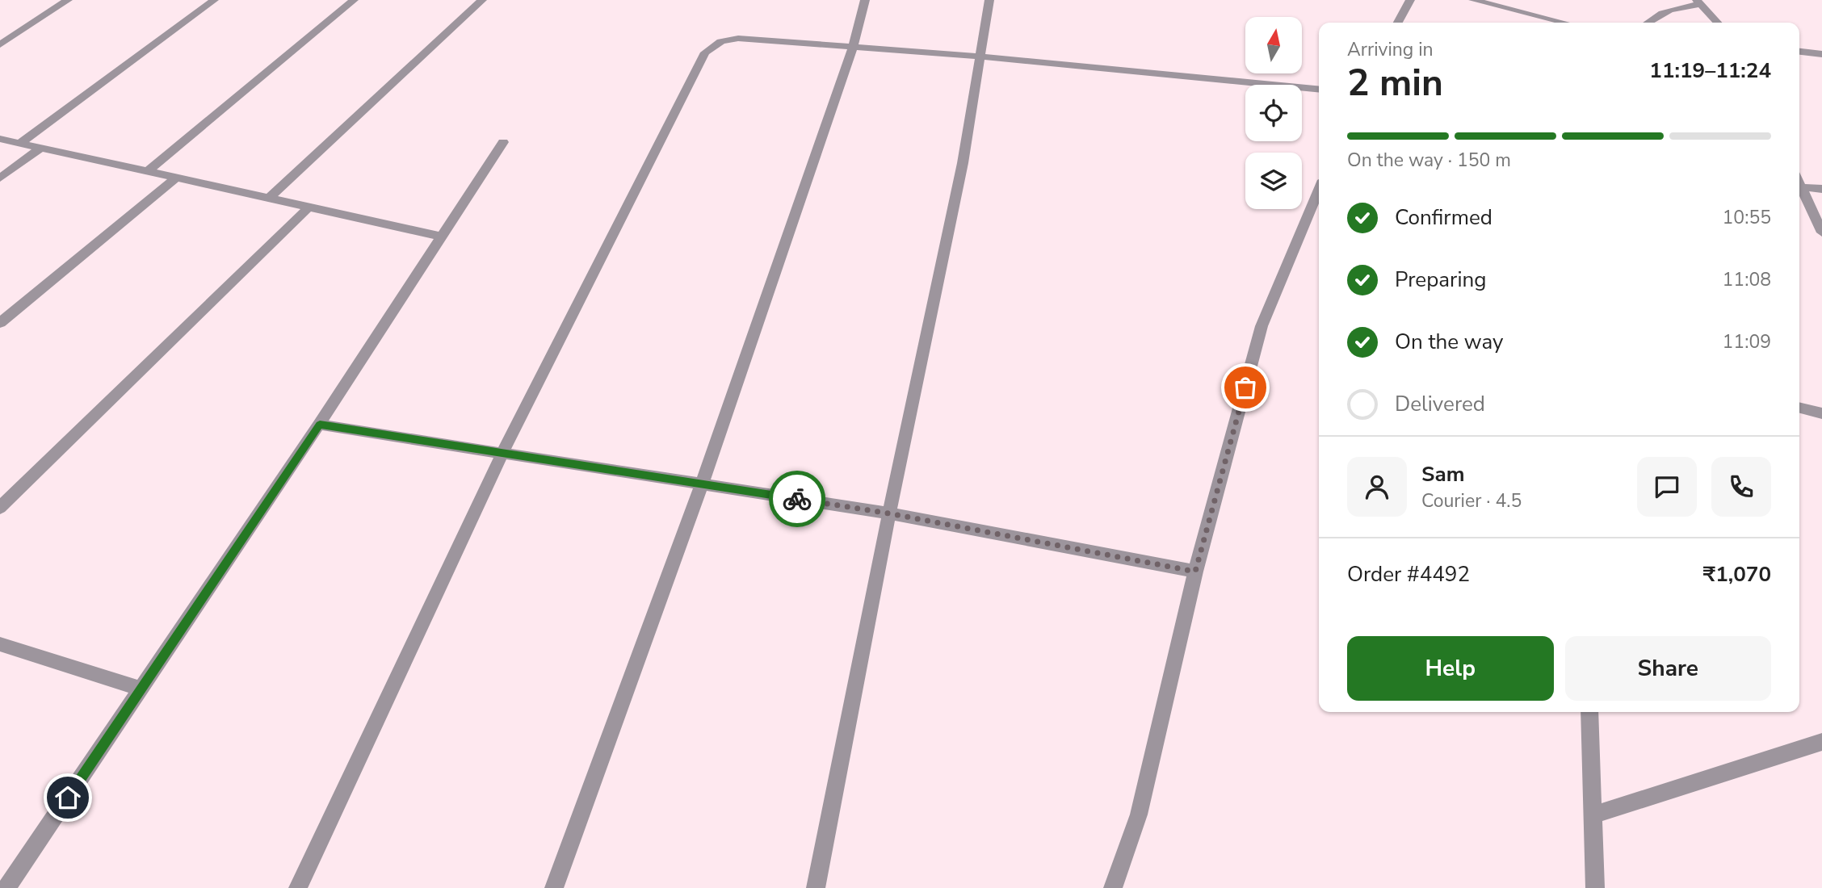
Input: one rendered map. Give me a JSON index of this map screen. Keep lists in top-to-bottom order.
{
  "north": "top",
  "page": {
    "heading": ["2 min", "Arriving in", "11:19–11:24"],
    "panel": [
      "Sam",
      "Courier · 4.5",
      "Order #4492",
      "₹1,070"
    ],
    "bar": "On the way · 150 m",
    "list": [
      ["Confirmed", "10:55"],
      ["Preparing", "11:08"],
      ["On the way", "11:09"],
      "Delivered"
    ],
    "buttons": ["Help", "Share"]
  }
}
